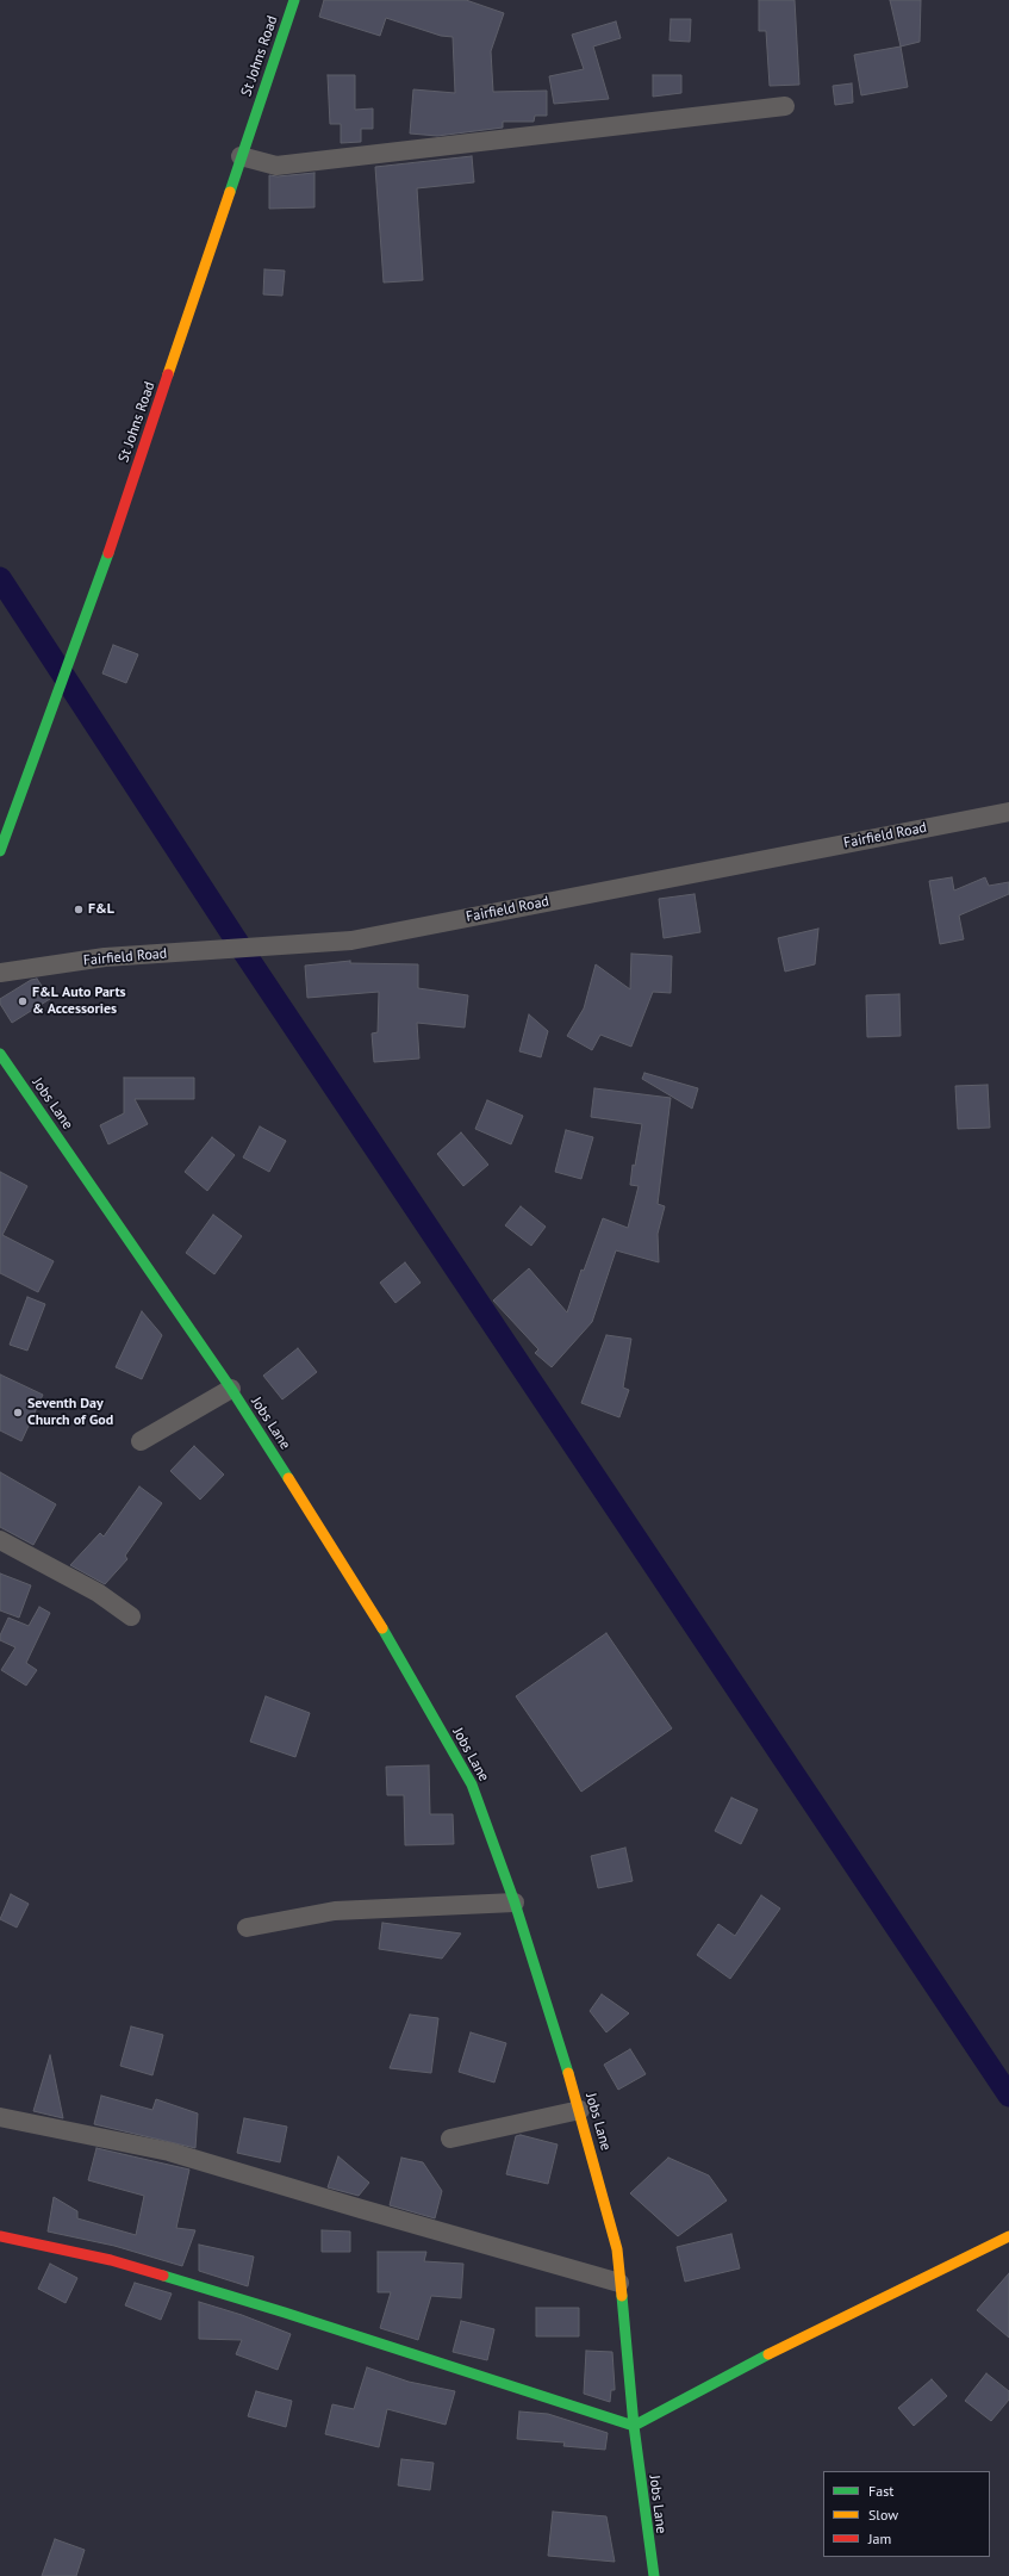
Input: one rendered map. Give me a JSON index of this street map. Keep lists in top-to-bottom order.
{
  "streets": {
    "street": ["St Johns Road", "Fairfield Road", "Jobs Lane"]
  },
  "places": ["F&L", "F&L Auto Parts & Accessories", "Seventh Day Church of God"],
  "legend": ["Fast", "Slow", "Jam"]
}
